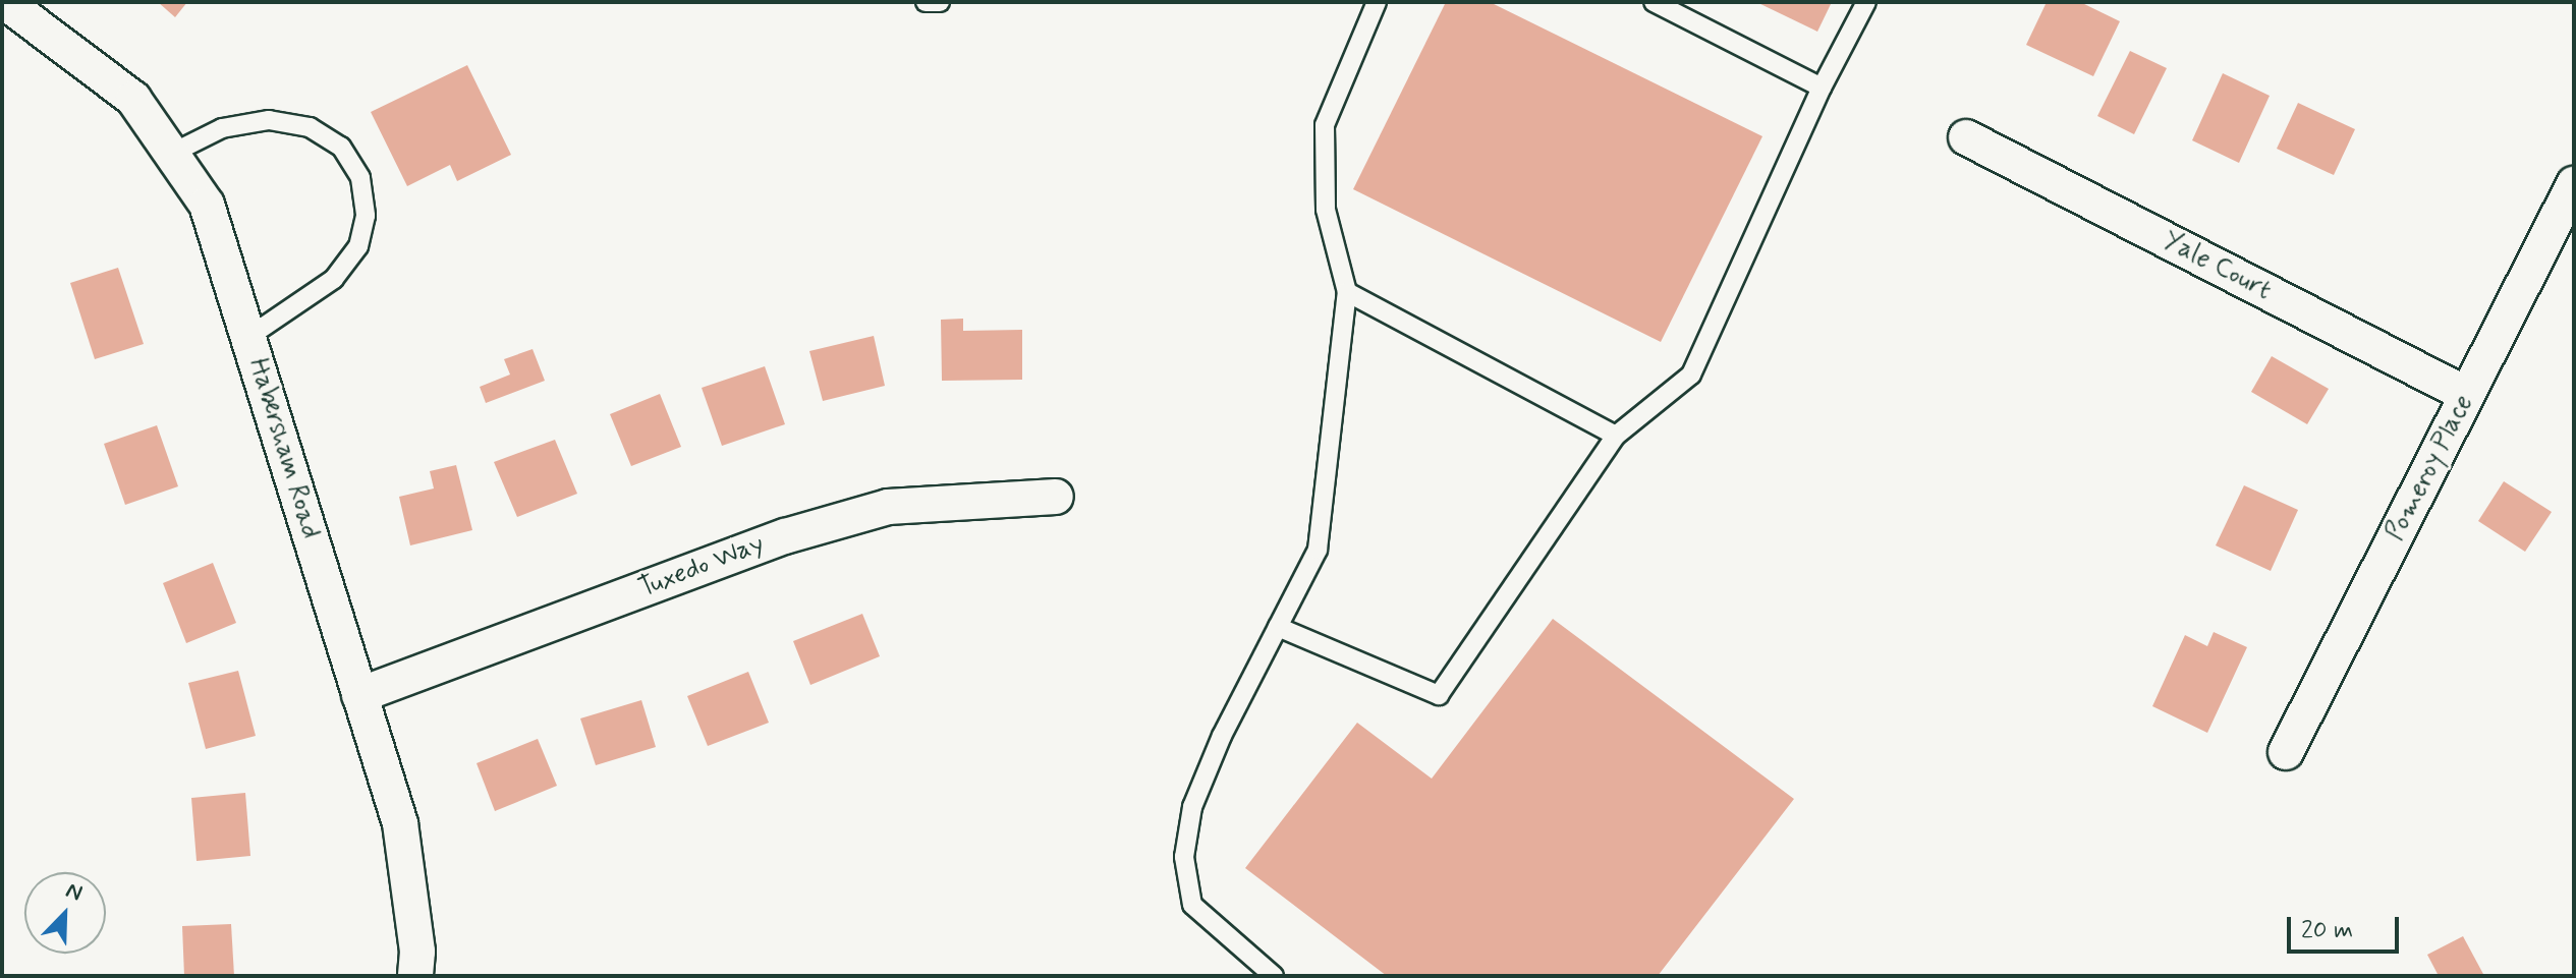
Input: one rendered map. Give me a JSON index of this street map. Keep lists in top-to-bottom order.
{
  "streets": {
    "street": [
      "Yale Court",
      "Habersham Road",
      "Pomeroy Place",
      "Tuxedo Way"
    ]
  },
  "crossings": [
    ["Yale Court", "Pomeroy Place"],
    ["Habersham Road", "Tuxedo Way"]
  ],
  "scale_bar": "20 m",
  "north": "top right"
}
